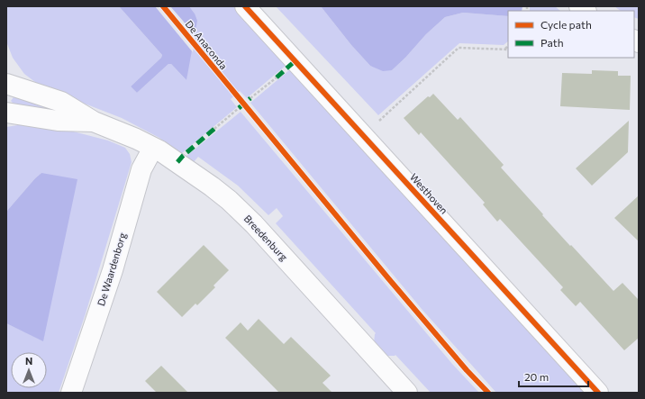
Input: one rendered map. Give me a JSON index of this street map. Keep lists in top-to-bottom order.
{
  "streets": {
    "street": ["Westhoven", "Breedenburg", "De Waardenborg"],
    "cycle path": ["De Anaconda"]
  },
  "crossings": [
    ["Breedenburg", "De Waardenborg"]
  ],
  "legend": ["Cycle path", "Path"],
  "scale_bar": "20 m",
  "north": "top"
}
